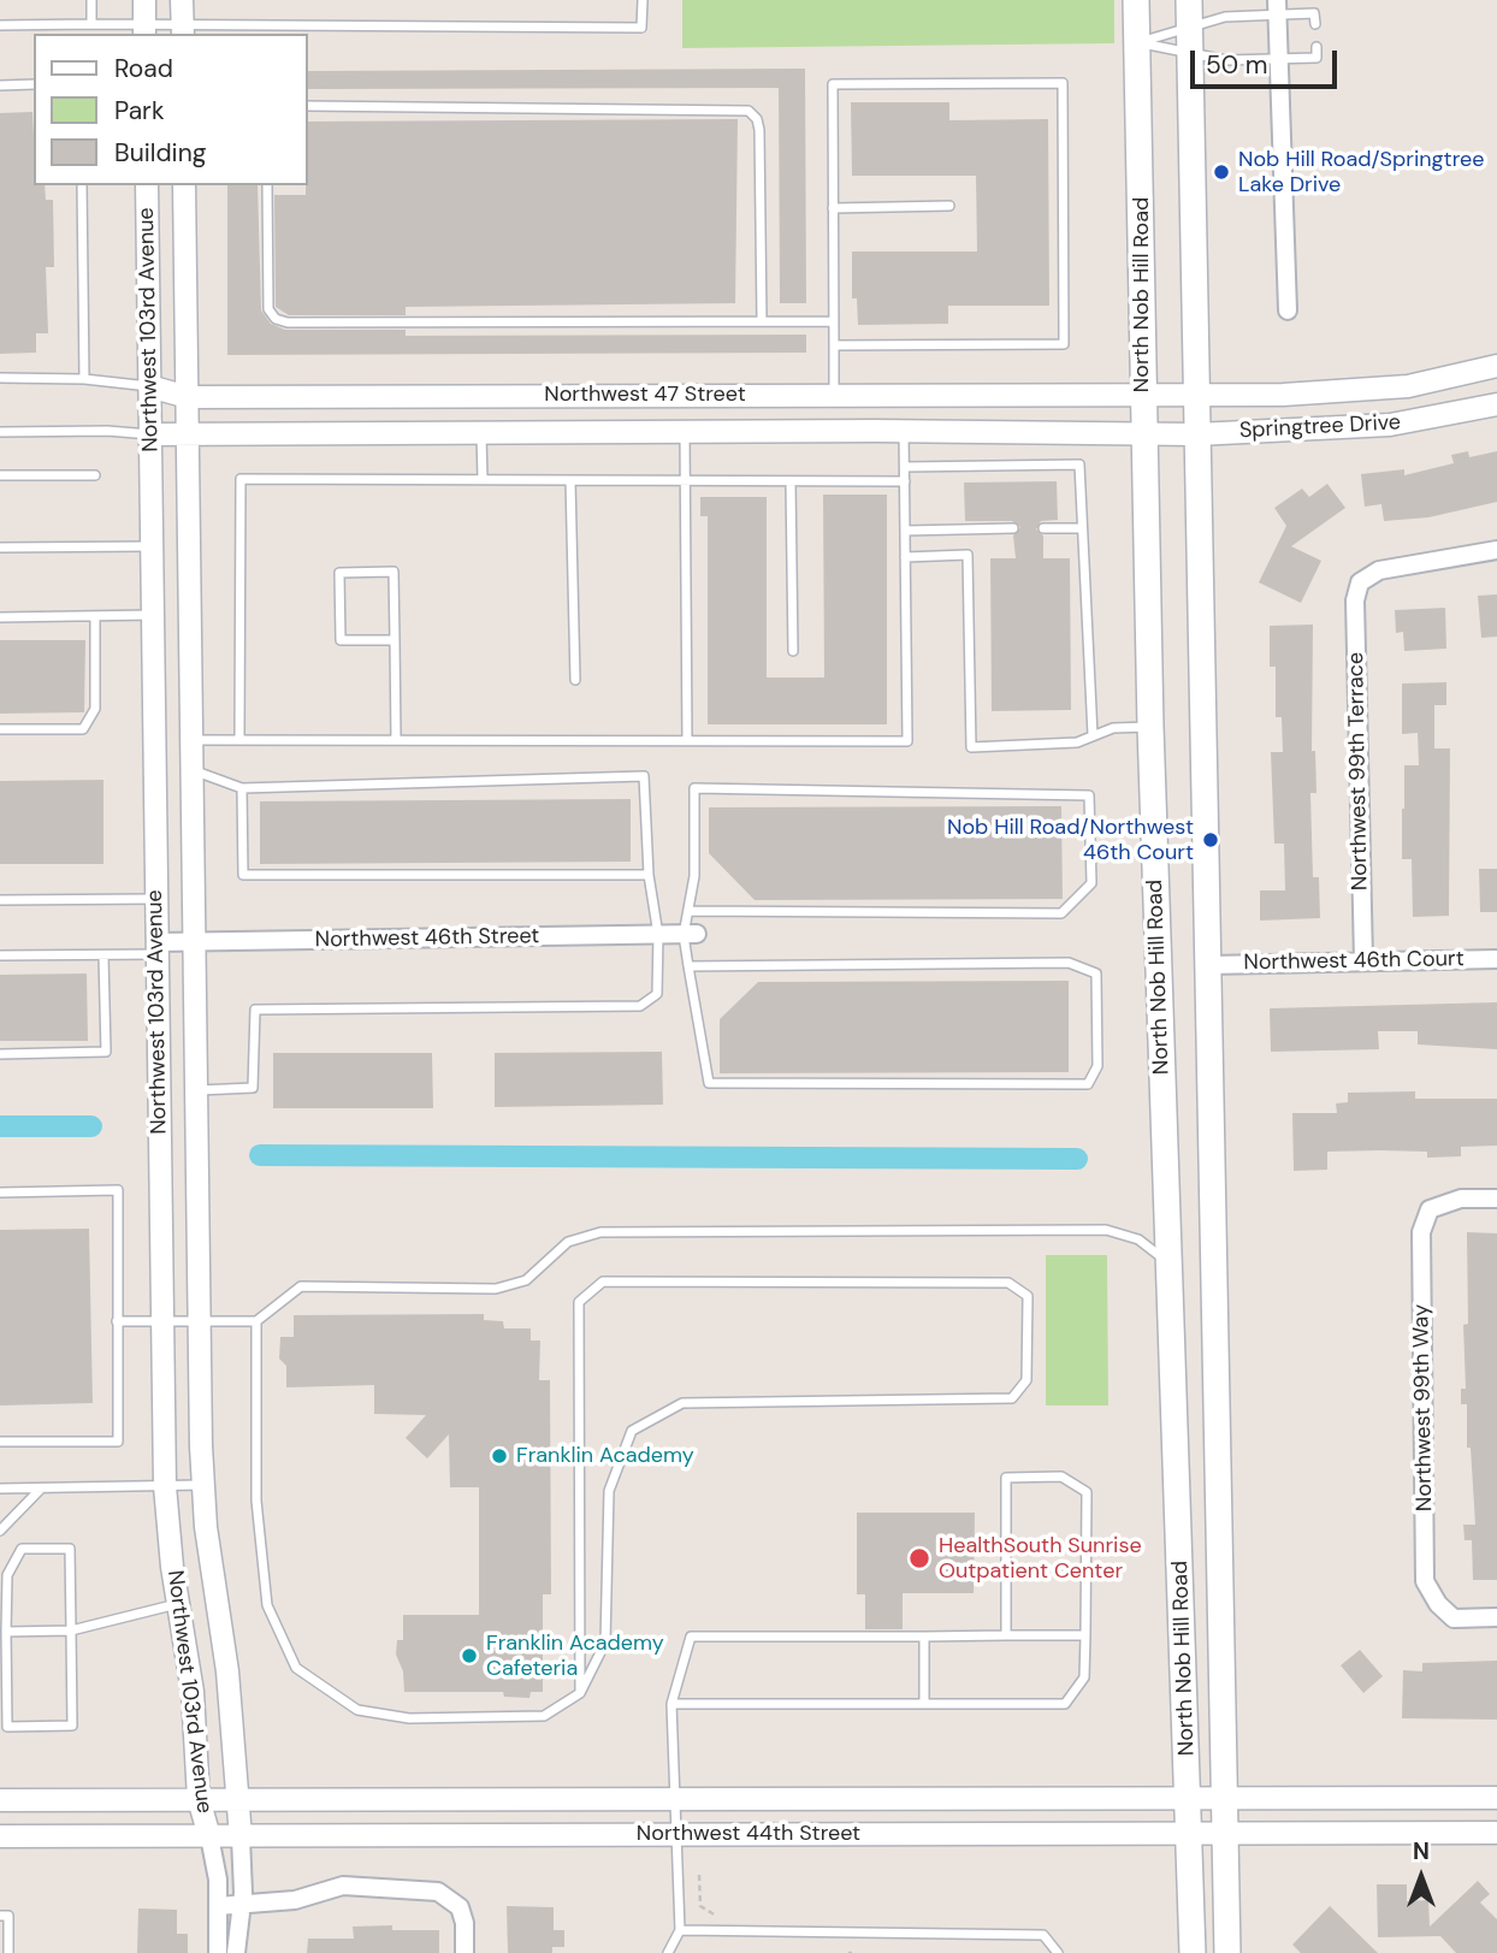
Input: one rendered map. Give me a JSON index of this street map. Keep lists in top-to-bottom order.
{
  "streets": {
    "main road": ["North Nob Hill Road"],
    "street": [
      "Northwest 103rd Avenue",
      "Northwest 47 Street",
      "Springtree Drive",
      "Northwest 99th Terrace",
      "Northwest 46th Street",
      "Northwest 46th Court",
      "Northwest 99th Way",
      "Northwest 44th Street"
    ]
  },
  "crossings": [
    ["North Nob Hill Road", "Northwest 47 Street"],
    ["North Nob Hill Road", "Springtree Drive"],
    ["North Nob Hill Road", "Northwest 46th Court"],
    ["North Nob Hill Road", "Northwest 44th Street"],
    ["Northwest 103rd Avenue", "Northwest 47 Street"],
    ["Northwest 103rd Avenue", "Northwest 46th Street"],
    ["Northwest 103rd Avenue", "Northwest 44th Street"],
    ["Northwest 47 Street", "Springtree Drive"],
    ["Northwest 99th Terrace", "Northwest 46th Court"]
  ],
  "places": [
    "Nob Hill Road/Springtree Lake Drive",
    "Nob Hill Road/Northwest 46th Court",
    "Franklin Academy",
    "HealthSouth Sunrise Outpatient Center",
    "Franklin Academy Cafeteria"
  ],
  "legend": ["Road", "Park", "Building"],
  "scale_bar": "50 m",
  "north": "top"
}
